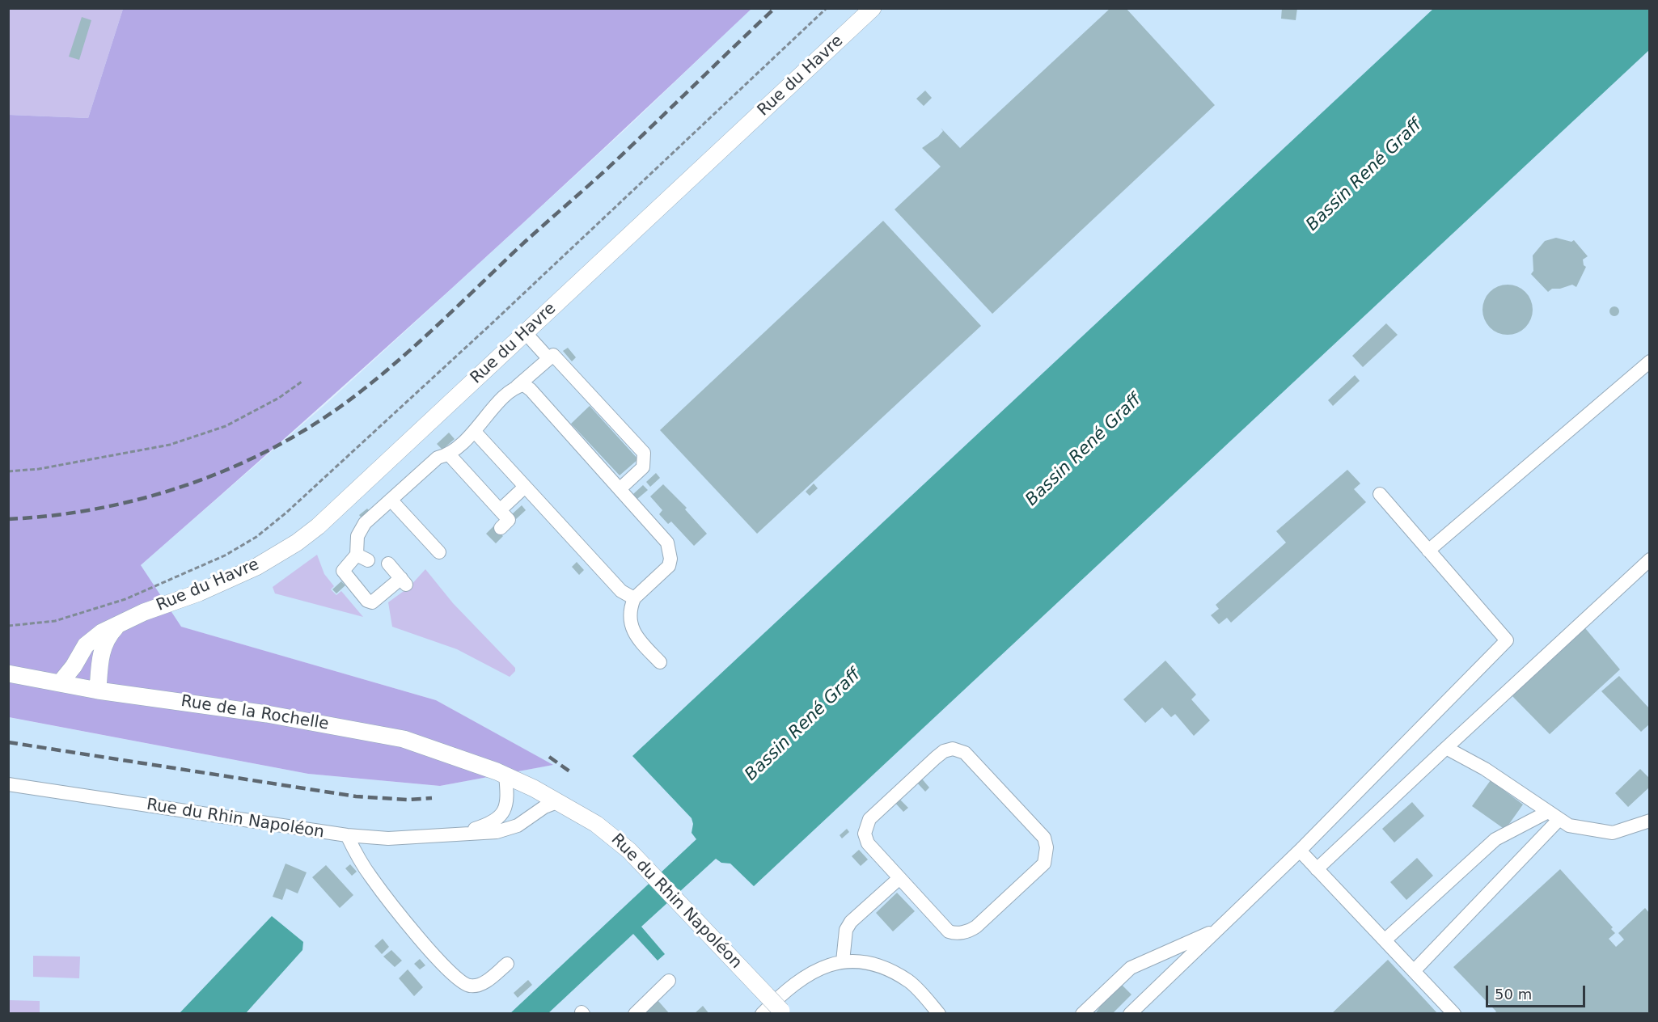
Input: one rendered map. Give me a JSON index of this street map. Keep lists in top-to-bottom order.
{
  "streets": {
    "main road": ["Rue du Havre", "Rue de la Rochelle", "Rue du Rhin Napoléon"]
  },
  "crossings": [
    ["Rue du Havre", "Rue de la Rochelle"],
    ["Rue de la Rochelle", "Rue du Rhin Napoléon"]
  ],
  "water": ["Bassin René Graff"],
  "scale_bar": "50 m"
}
